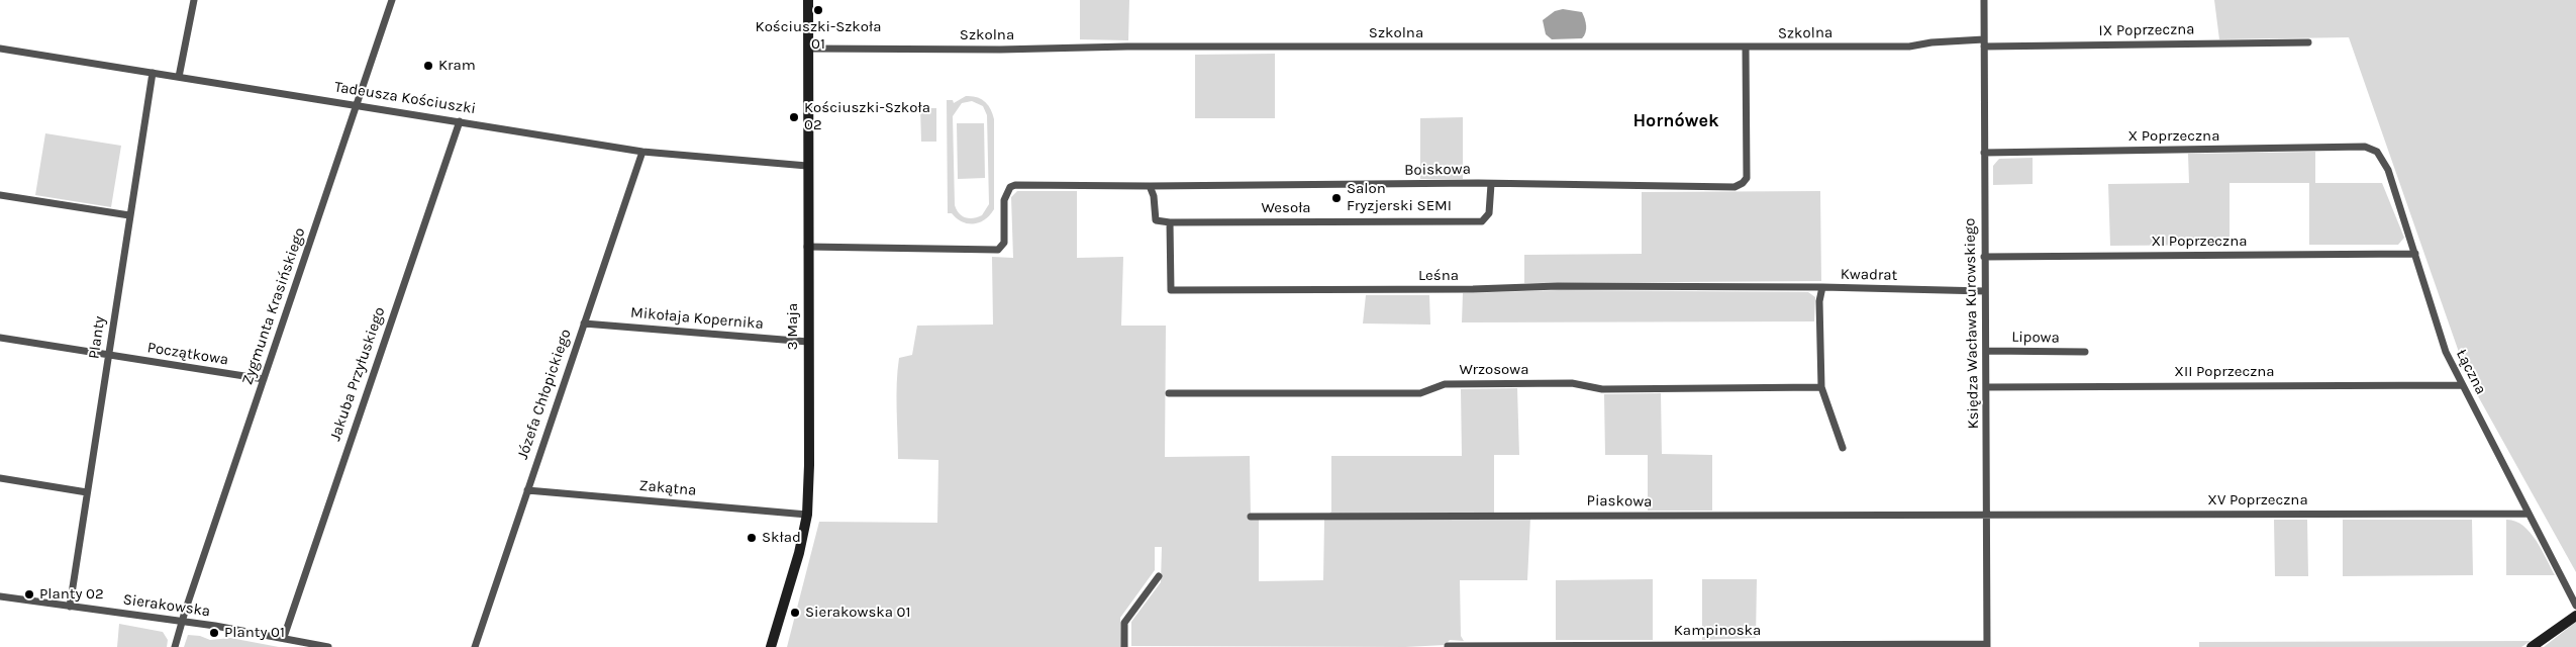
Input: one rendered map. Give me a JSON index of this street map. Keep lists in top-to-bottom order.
{
  "streets": {
    "street": [
      "IX Poprzeczna",
      "Szkolna",
      "Tadeusza Kościuszki",
      "X Poprzeczna",
      "Boiskowa",
      "Wesoła",
      "XI Poprzeczna",
      "Kwadrat",
      "Leśna",
      "Zygmunta Krasińskiego",
      "Mikołaja Kopernika",
      "Księdza Wacława Kurowskiego",
      "3 Maja",
      "Planty",
      "Lipowa",
      "Początkowa",
      "Wrzosowa",
      "XII Poprzeczna",
      "Łączna",
      "Jakuba Przyłuskiego",
      "Józefa Chłopickiego",
      "Zakątna",
      "XV Poprzeczna",
      "Piaskowa",
      "Sierakowska",
      "Kampinoska"
    ]
  },
  "crossings": [
    ["IX Poprzeczna", "Szkolna"],
    ["IX Poprzeczna", "Księdza Wacława Kurowskiego"],
    ["Szkolna", "Boiskowa"],
    ["Szkolna", "Księdza Wacława Kurowskiego"],
    ["Szkolna", "3 Maja"],
    ["Tadeusza Kościuszki", "Zygmunta Krasińskiego"],
    ["Tadeusza Kościuszki", "3 Maja"],
    ["Tadeusza Kościuszki", "Planty"],
    ["Tadeusza Kościuszki", "Jakuba Przyłuskiego"],
    ["Tadeusza Kościuszki", "Józefa Chłopickiego"],
    ["X Poprzeczna", "Księdza Wacława Kurowskiego"],
    ["X Poprzeczna", "Łączna"],
    ["Boiskowa", "Wesoła"],
    ["Boiskowa", "3 Maja"],
    ["Wesoła", "Leśna"],
    ["XI Poprzeczna", "Księdza Wacława Kurowskiego"],
    ["XI Poprzeczna", "Łączna"],
    ["Kwadrat", "Leśna"],
    ["Kwadrat", "Księdza Wacława Kurowskiego"],
    ["Kwadrat", "Wrzosowa"],
    ["Zygmunta Krasińskiego", "Początkowa"],
    ["Zygmunta Krasińskiego", "Sierakowska"],
    ["Mikołaja Kopernika", "3 Maja"],
    ["Mikołaja Kopernika", "Józefa Chłopickiego"],
    ["Księdza Wacława Kurowskiego", "Lipowa"],
    ["Księdza Wacława Kurowskiego", "XII Poprzeczna"],
    ["Księdza Wacława Kurowskiego", "XV Poprzeczna"],
    ["Księdza Wacława Kurowskiego", "Piaskowa"],
    ["Księdza Wacława Kurowskiego", "Kampinoska"],
    ["3 Maja", "Zakątna"],
    ["Planty", "Początkowa"],
    ["Planty", "Sierakowska"],
    ["XII Poprzeczna", "Łączna"],
    ["Łączna", "XV Poprzeczna"],
    ["Jakuba Przyłuskiego", "Sierakowska"],
    ["Józefa Chłopickiego", "Zakątna"],
    ["XV Poprzeczna", "Piaskowa"]
  ],
  "districts": ["Hornówek"],
  "places": [
    "Kościuszki-Szkoła 01",
    "Kram",
    "Kościuszki-Szkoła 02",
    "Salon Fryzjerski SEMI",
    "Skład",
    "Planty 02",
    "Sierakowska 01",
    "Planty 01"
  ]
}
